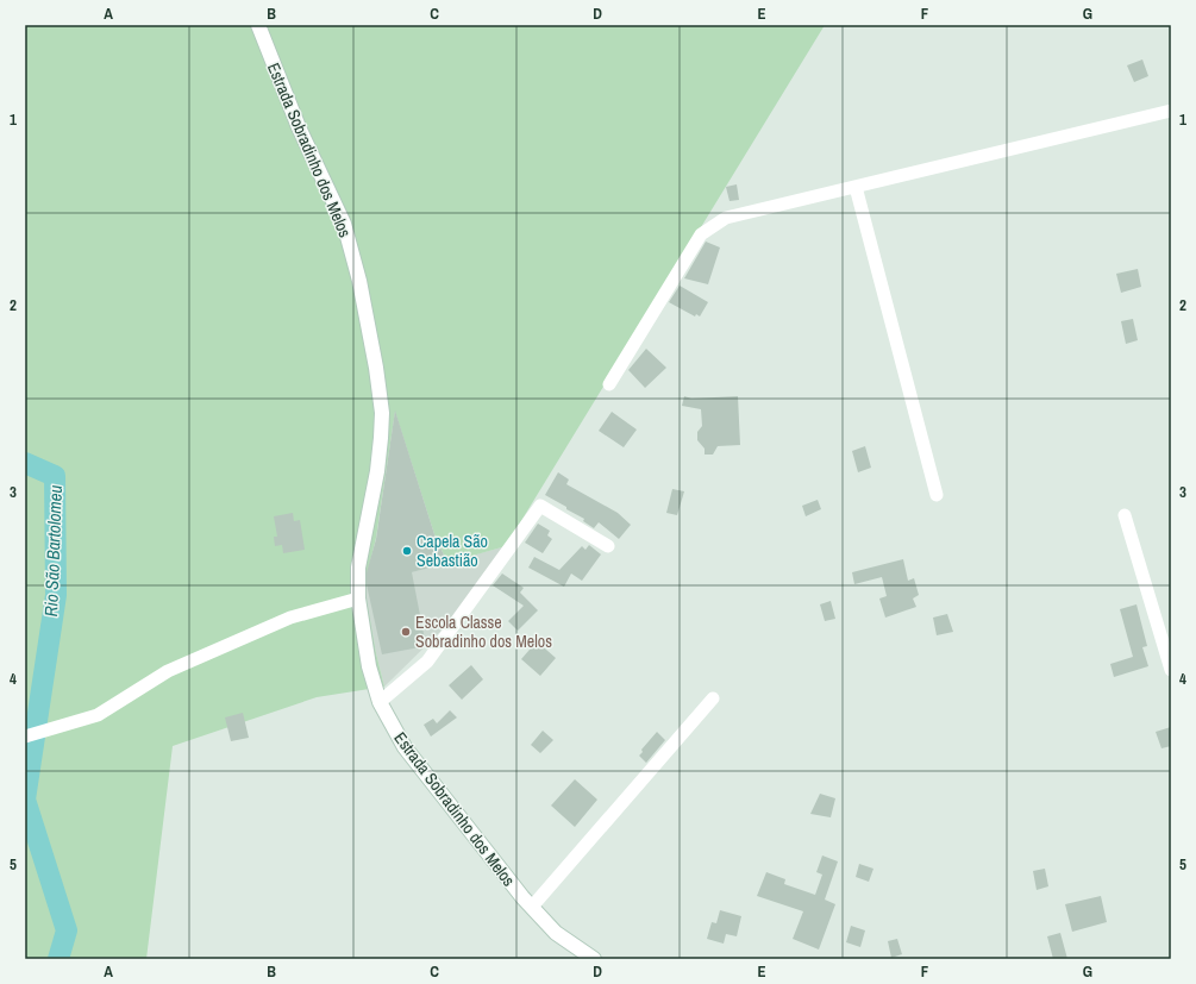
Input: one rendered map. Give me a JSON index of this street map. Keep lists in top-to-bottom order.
{
  "streets": {
    "street": ["Estrada Sobradinho dos Melos"]
  },
  "water": ["Rio São Bartolomeu"],
  "places": ["Capela São Sebastião", "Escola Classe Sobradinho dos Melos"],
  "grid": {
    "columns": [
      "A",
      "B",
      "C",
      "D",
      "E",
      "F",
      "G"
    ],
    "rows": [
      "1",
      "2",
      "3",
      "4",
      "5"
    ]
  }
}
